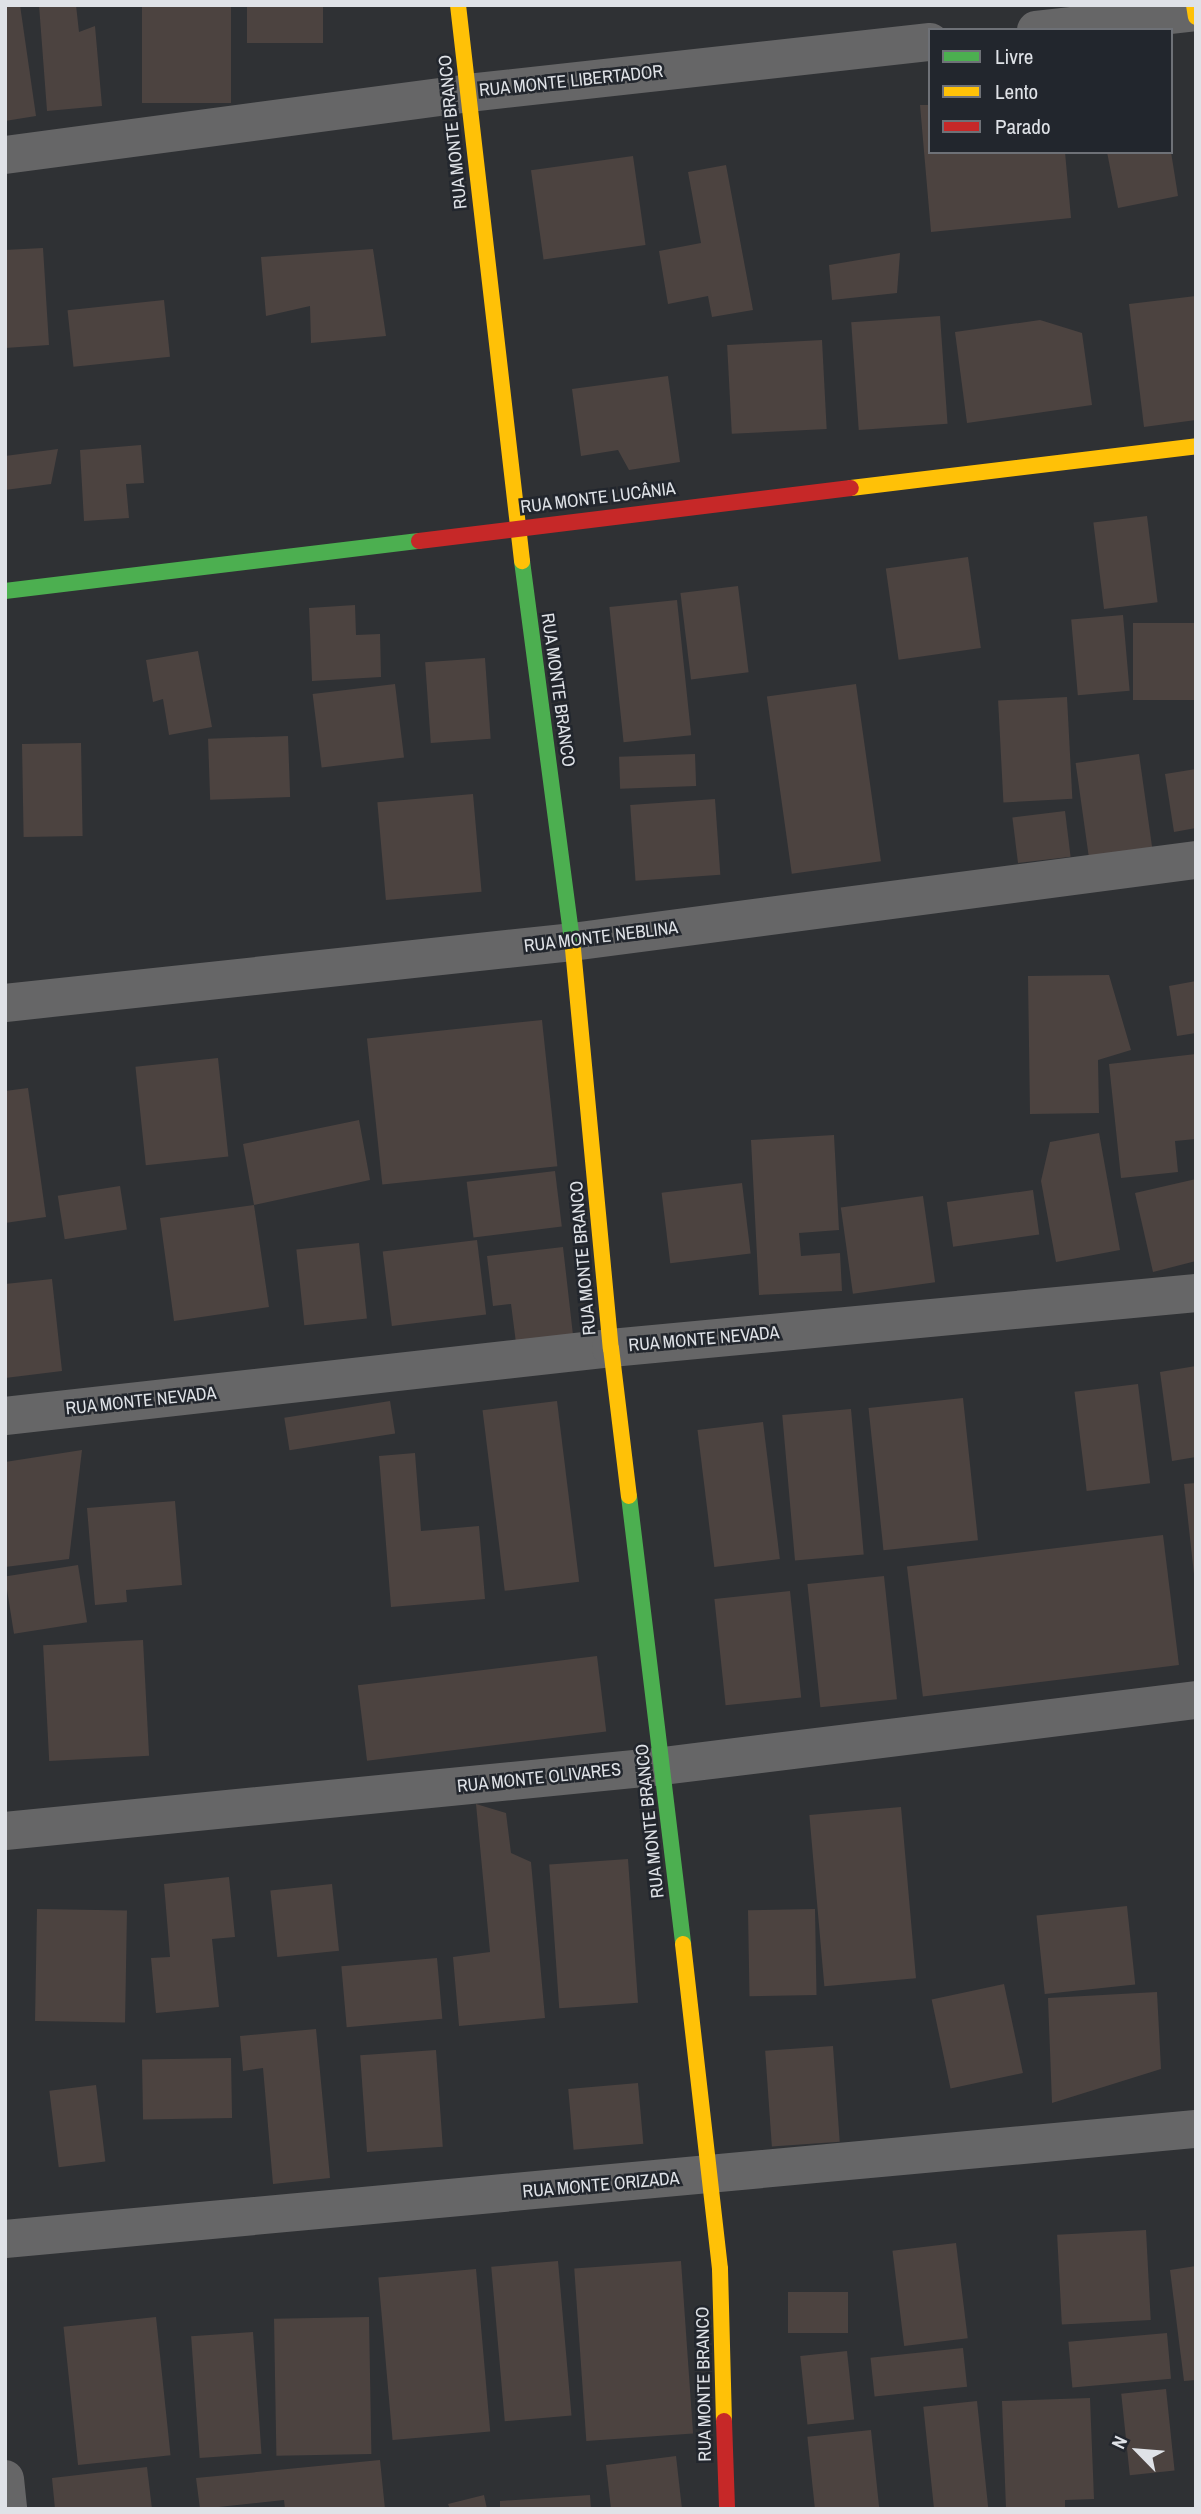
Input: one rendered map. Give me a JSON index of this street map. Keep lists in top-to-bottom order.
{
  "streets": {
    "street": [
      "RUA MONTE LIBERTADOR",
      "RUA MONTE BRANCO",
      "RUA MONTE LUCÂNIA",
      "RUA MONTE NEBLINA",
      "RUA MONTE NEVADA",
      "RUA MONTE OLIVARES",
      "RUA MONTE ORIZADA"
    ]
  },
  "crossings": [
    ["RUA MONTE LIBERTADOR", "RUA MONTE BRANCO"],
    ["RUA MONTE BRANCO", "RUA MONTE LUCÂNIA"],
    ["RUA MONTE BRANCO", "RUA MONTE NEBLINA"],
    ["RUA MONTE BRANCO", "RUA MONTE NEVADA"],
    ["RUA MONTE BRANCO", "RUA MONTE OLIVARES"],
    ["RUA MONTE BRANCO", "RUA MONTE ORIZADA"]
  ],
  "legend": ["Livre", "Lento", "Parado"],
  "north": "top left"
}
